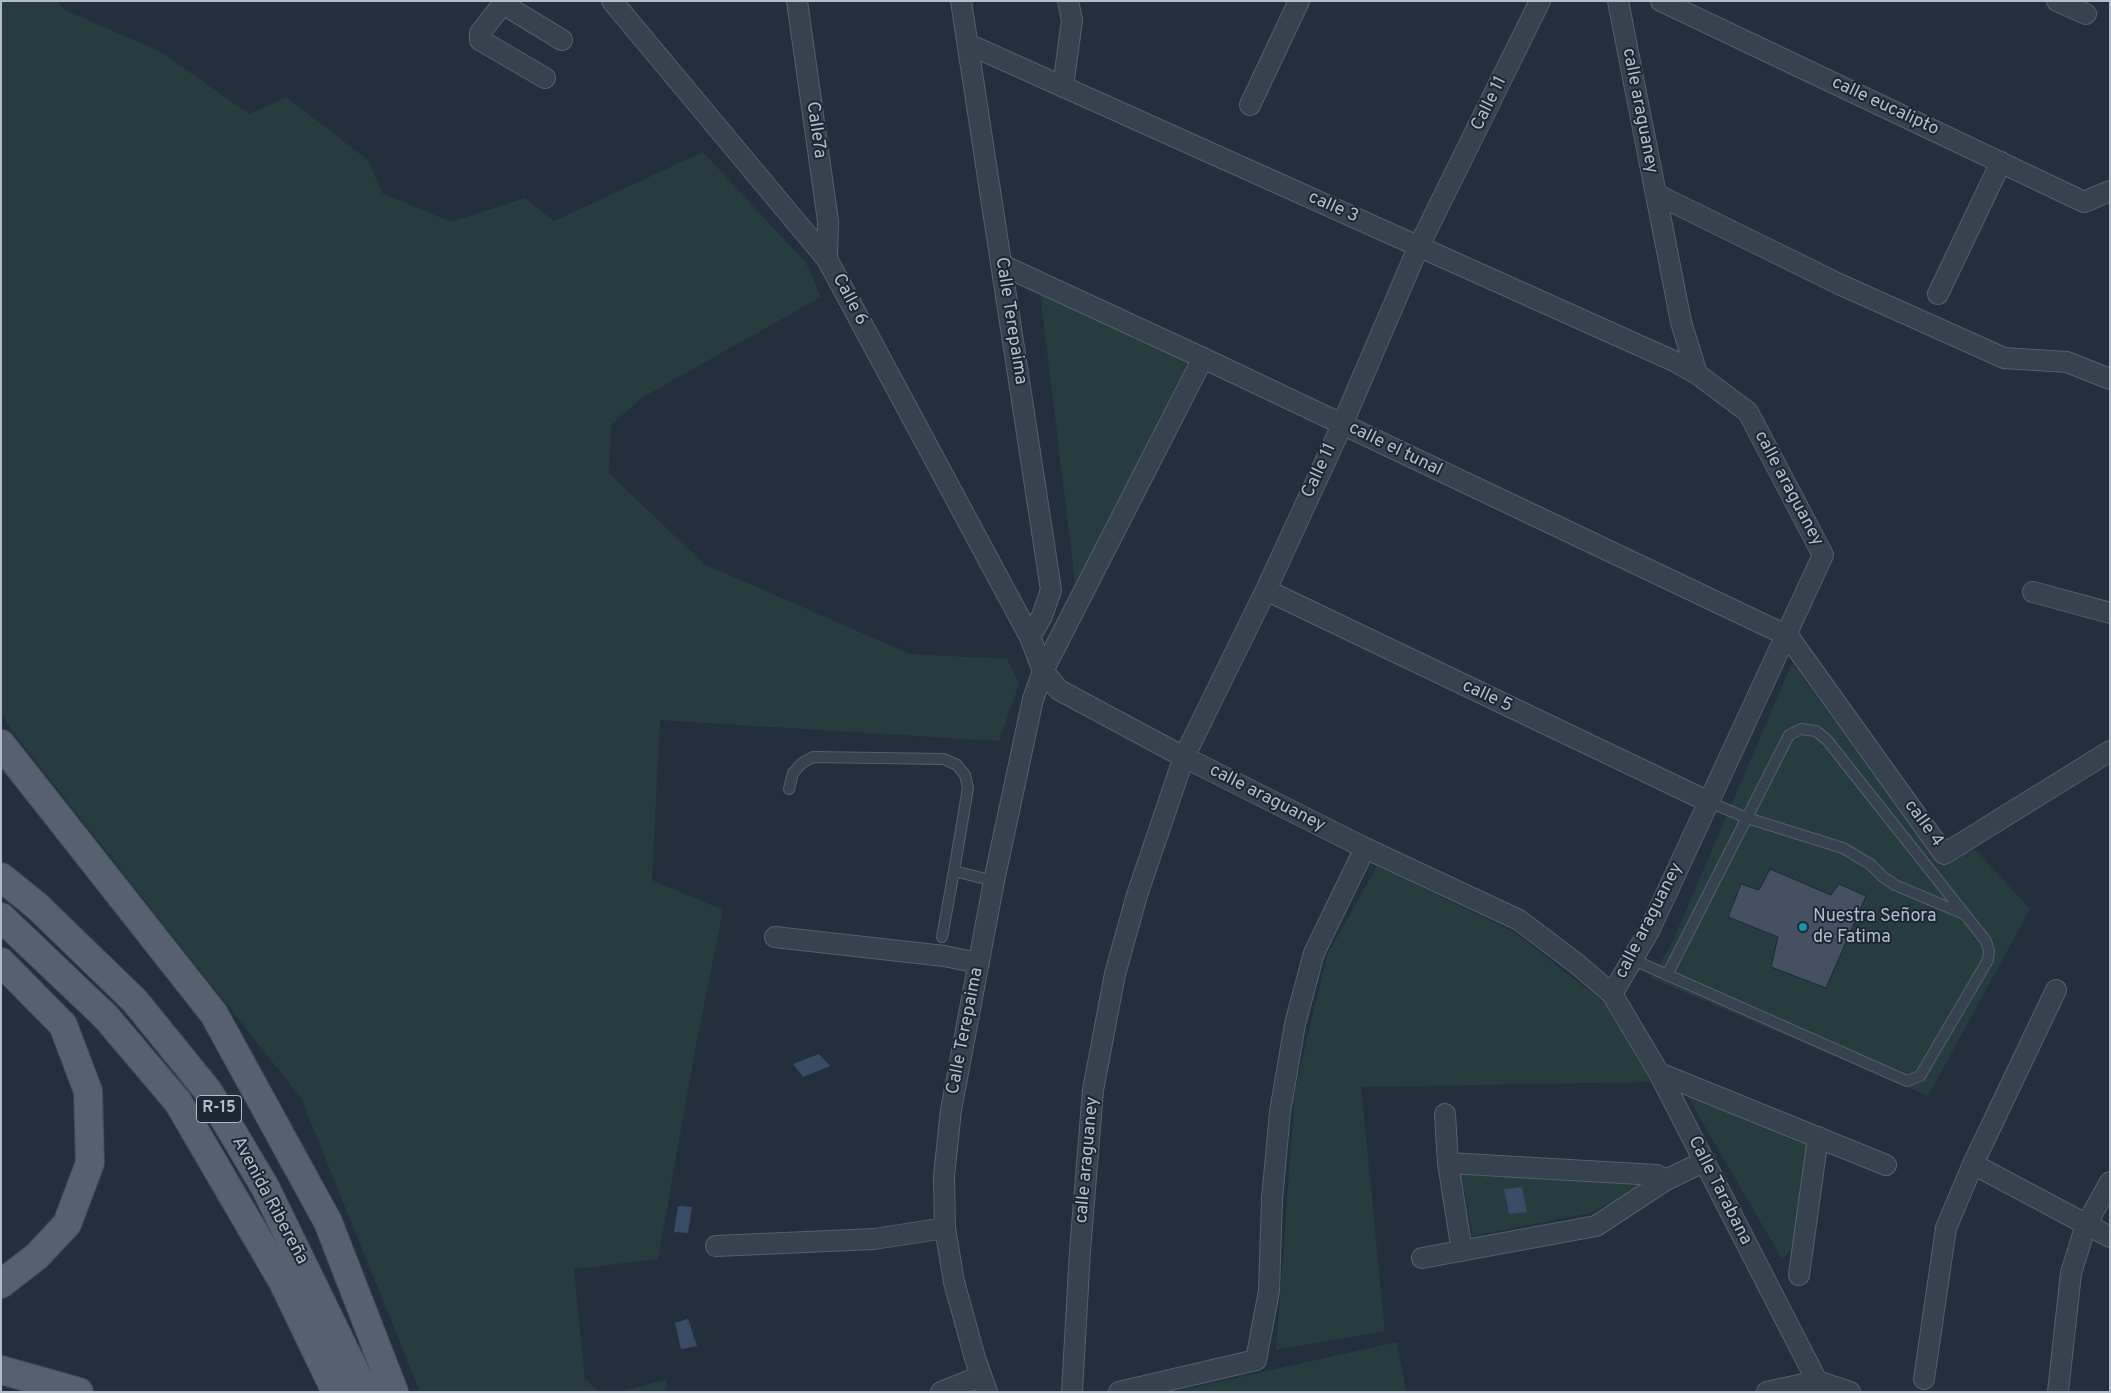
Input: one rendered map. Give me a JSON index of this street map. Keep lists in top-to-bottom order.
{
  "streets": {
    "main road": ["R-15", "Avenida Ribereña"],
    "street": [
      "Calle 11",
      "calle eucalipto",
      "calle araguaney",
      "Calle7a",
      "calle 3",
      "Calle 6",
      "Calle Terepaima",
      "calle el tunal",
      "calle 5",
      "calle 4",
      "Calle Tarabana"
    ]
  },
  "crossings": [
    ["Calle 11", "calle araguaney"],
    ["Calle 11", "calle 3"],
    ["Calle 11", "calle el tunal"],
    ["Calle 11", "calle 5"],
    ["calle araguaney", "calle 3"],
    ["calle araguaney", "calle el tunal"],
    ["calle araguaney", "calle 5"],
    ["calle araguaney", "calle 4"],
    ["calle araguaney", "Calle Tarabana"],
    ["Calle7a", "Calle 6"],
    ["calle 3", "Calle Terepaima"],
    ["Calle 6", "Calle Terepaima"],
    ["Calle Terepaima", "calle el tunal"],
    ["calle el tunal", "calle 4"]
  ],
  "places": ["Nuestra Señora de Fatima"]
}
